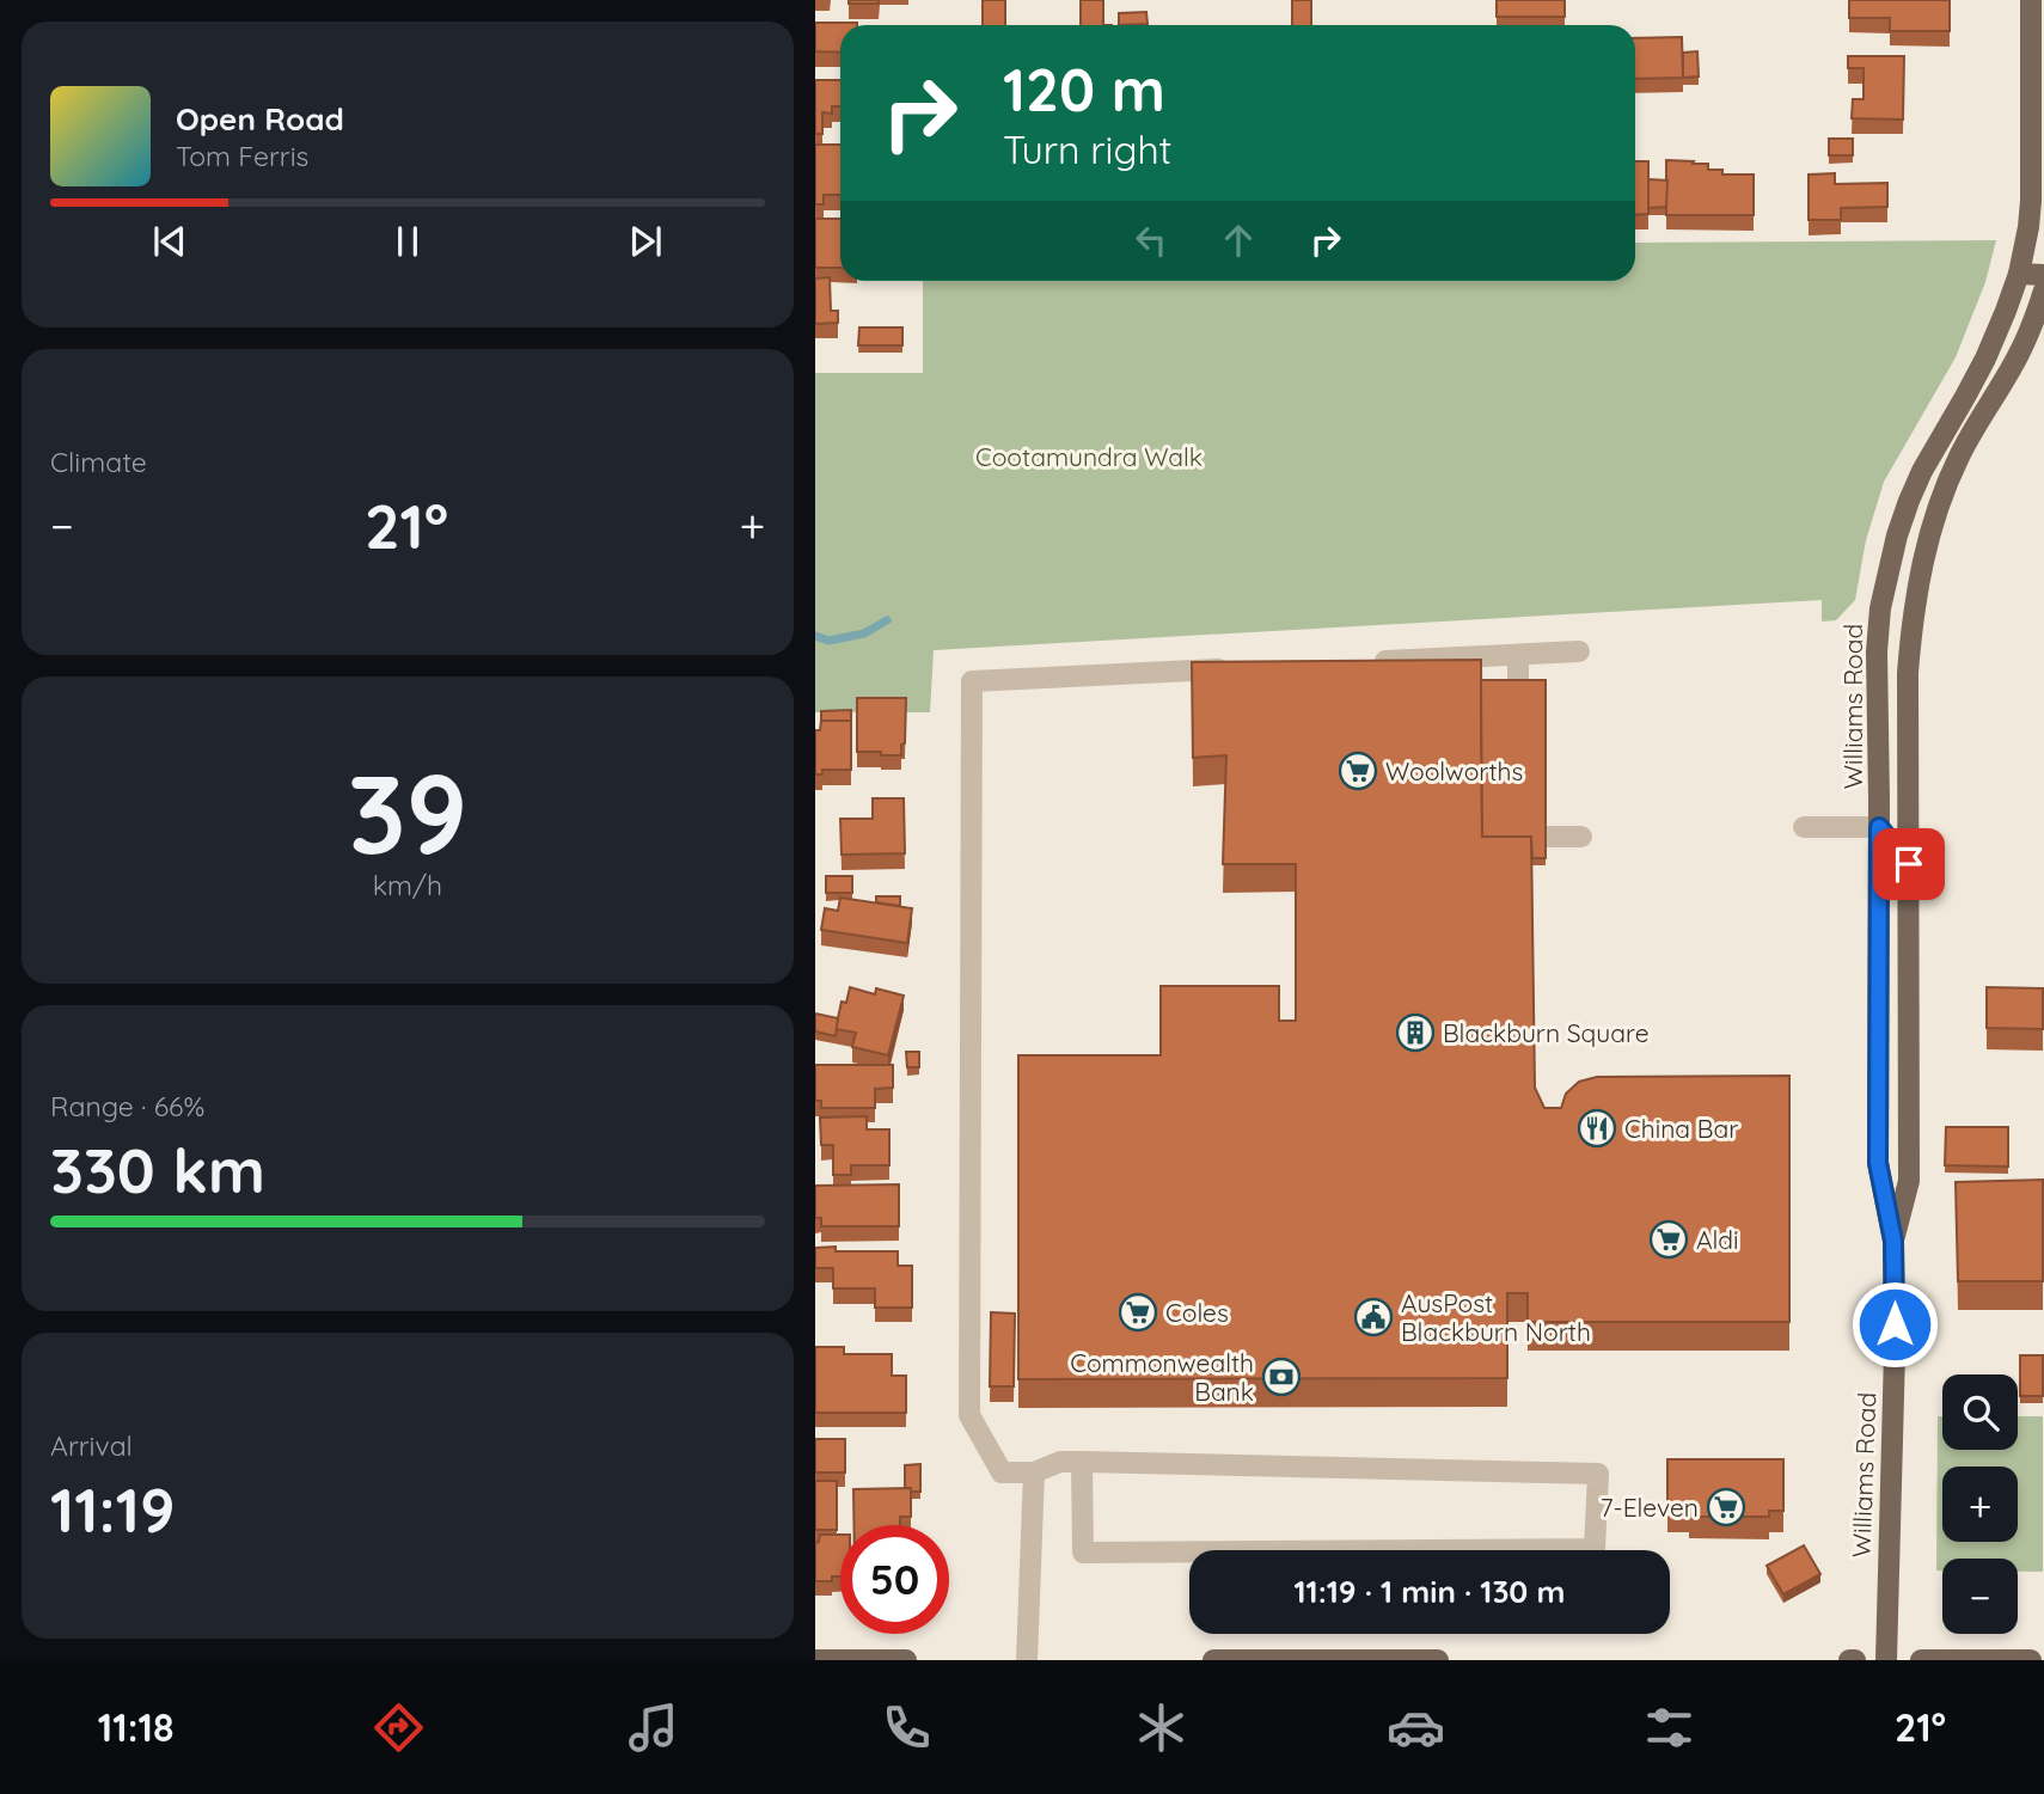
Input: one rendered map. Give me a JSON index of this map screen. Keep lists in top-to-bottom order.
{
  "streets": {
    "main road": ["Williams Road"]
  },
  "parks": ["Cootamundra Walk"],
  "places": {
    "supermarket": [
      "Woolworths",
      "Aldi",
      "Coles",
      "7-Eleven"
    ],
    "building": ["Blackburn Square"],
    "restaurant": ["China Bar"],
    "public building": ["AusPost Blackburn North"],
    "bank": ["Commonwealth Bank"]
  },
  "page": {
    "turn": ["120 m", "Turn right"],
    "song": ["Open Road", "Tom Ferris"],
    "tile": [
      "Climate",
      ["39", "km/h"],
      ["Range · 66%", "330 km"],
      ["Arrival", "11:19"]
    ],
    "heat": ["−", "21°", "+"],
    "map_buttons": ["+", "−"],
    "limit": "50",
    "trip": "11:19 · 1 min · 130 m",
    "tabs": ["11:18", "21°"]
  }
}
